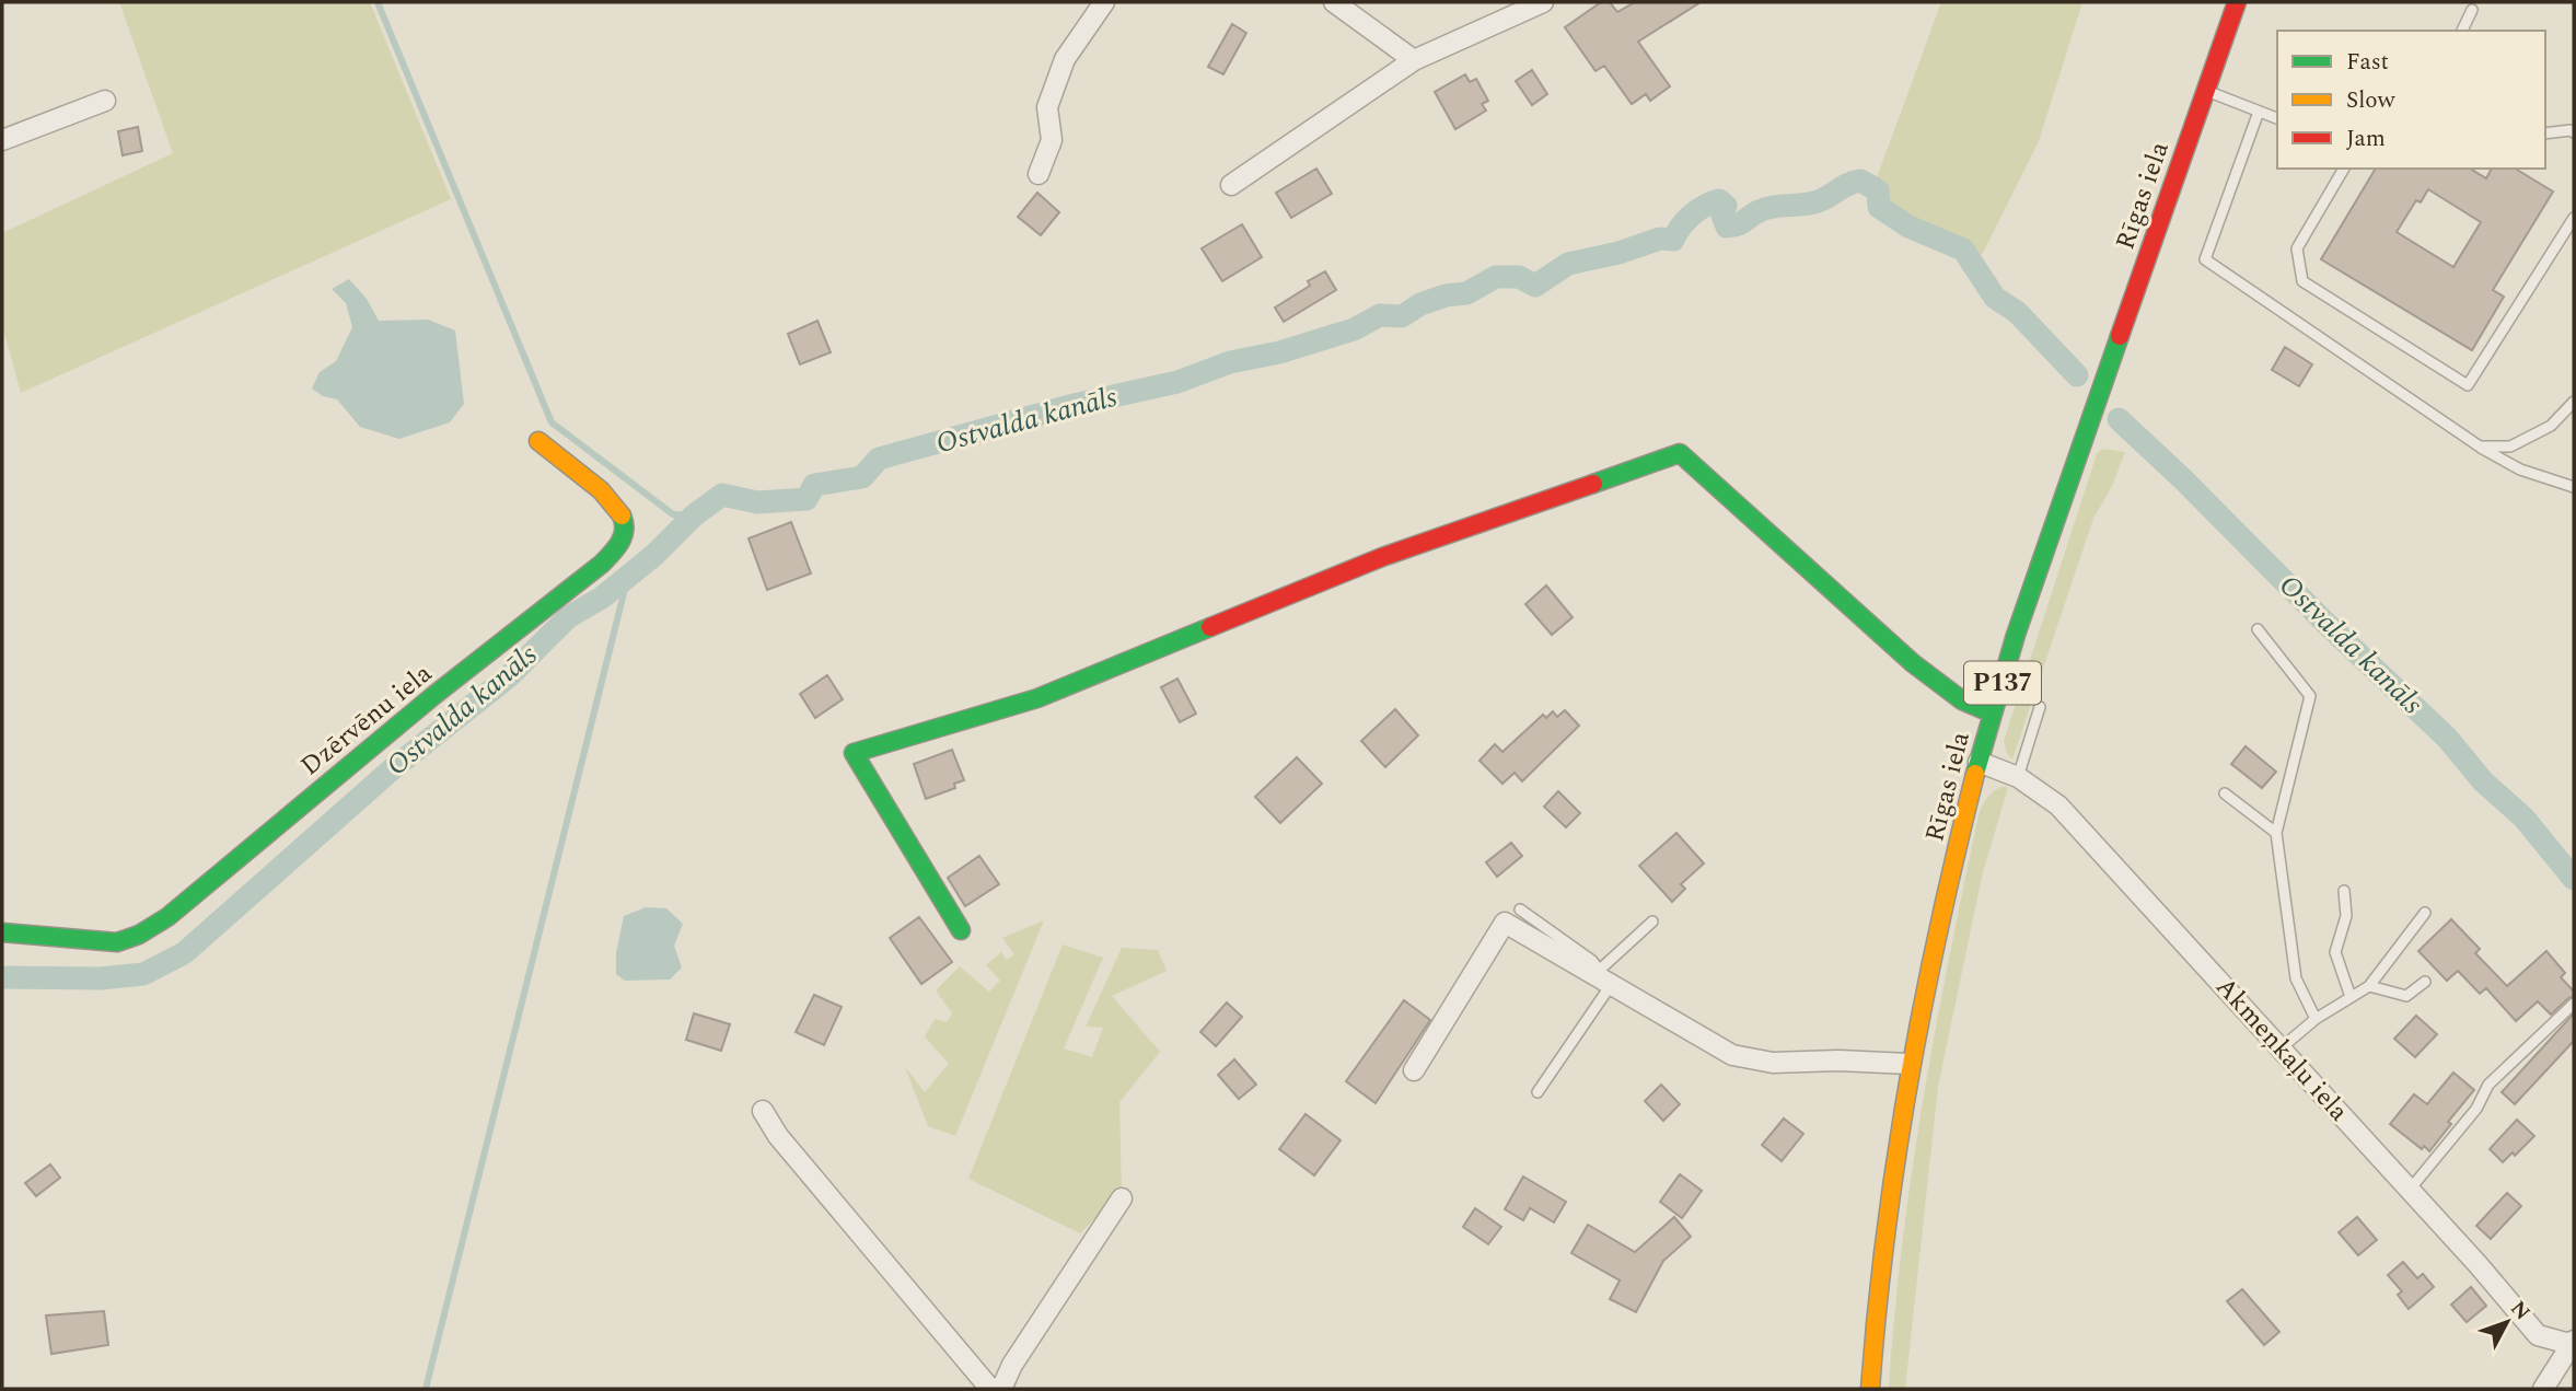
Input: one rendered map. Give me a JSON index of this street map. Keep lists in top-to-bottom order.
{
  "streets": {
    "street": [
      "Rīgas iela",
      "P137",
      "Dzērvēnu iela",
      "Akmeņkaļu iela"
    ]
  },
  "crossings": [
    ["Rīgas iela", "Akmeņkaļu iela"]
  ],
  "water": ["Ostvalda kanāls"],
  "legend": ["Fast", "Slow", "Jam"],
  "north": "top right"
}
